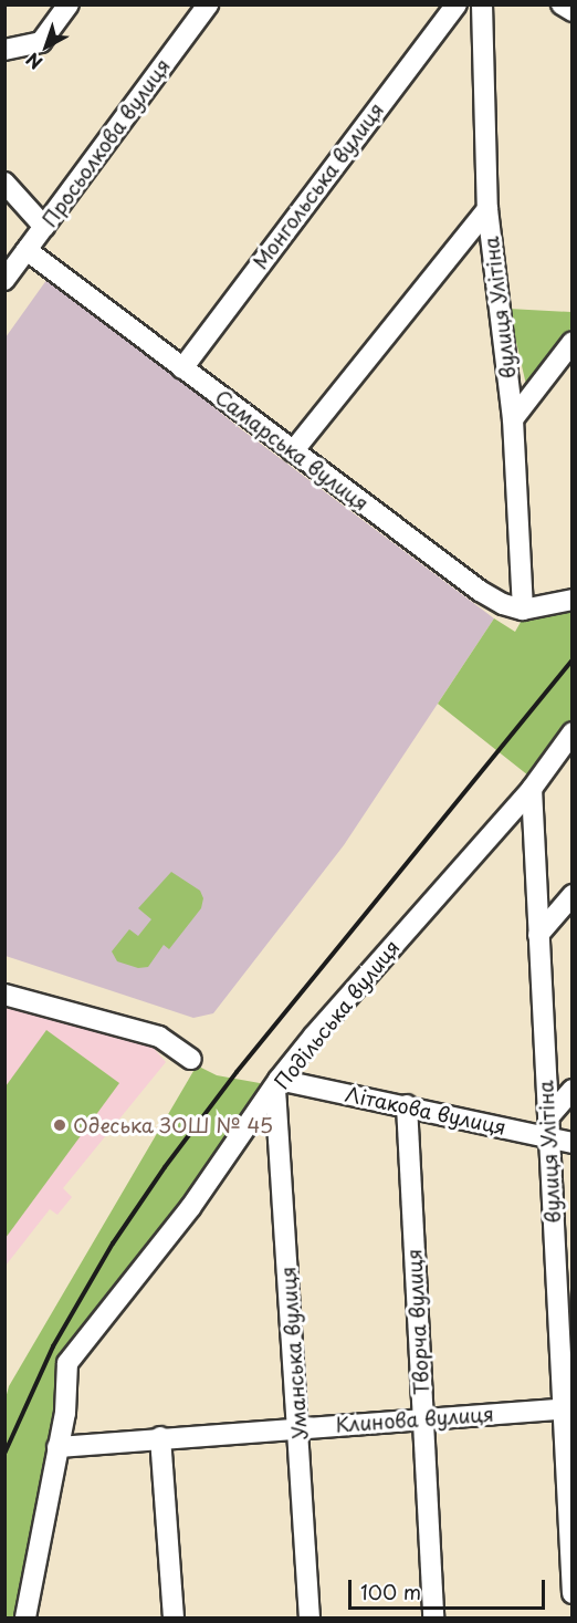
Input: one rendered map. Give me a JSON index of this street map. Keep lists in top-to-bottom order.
{
  "streets": {
    "street": [
      "Просьолкова вулиця",
      "Монгольська вулиця",
      "вулиця Улітіна",
      "Самарська вулиця",
      "Подільська вулиця",
      "Літакова вулиця",
      "Творча вулиця",
      "Уманська вулиця",
      "Клинова вулиця"
    ]
  },
  "crossings": [
    ["Просьолкова вулиця", "Самарська вулиця"],
    ["Монгольська вулиця", "Самарська вулиця"],
    ["вулиця Улітіна", "Самарська вулиця"],
    ["вулиця Улітіна", "Подільська вулиця"],
    ["вулиця Улітіна", "Літакова вулиця"],
    ["вулиця Улітіна", "Клинова вулиця"],
    ["Подільська вулиця", "Літакова вулиця"],
    ["Подільська вулиця", "Уманська вулиця"],
    ["Подільська вулиця", "Клинова вулиця"],
    ["Літакова вулиця", "Творча вулиця"],
    ["Літакова вулиця", "Уманська вулиця"],
    ["Творча вулиця", "Клинова вулиця"],
    ["Уманська вулиця", "Клинова вулиця"]
  ],
  "places": ["Одеська ЗОШ № 45"],
  "scale_bar": "100 m",
  "north": "bottom left"
}
